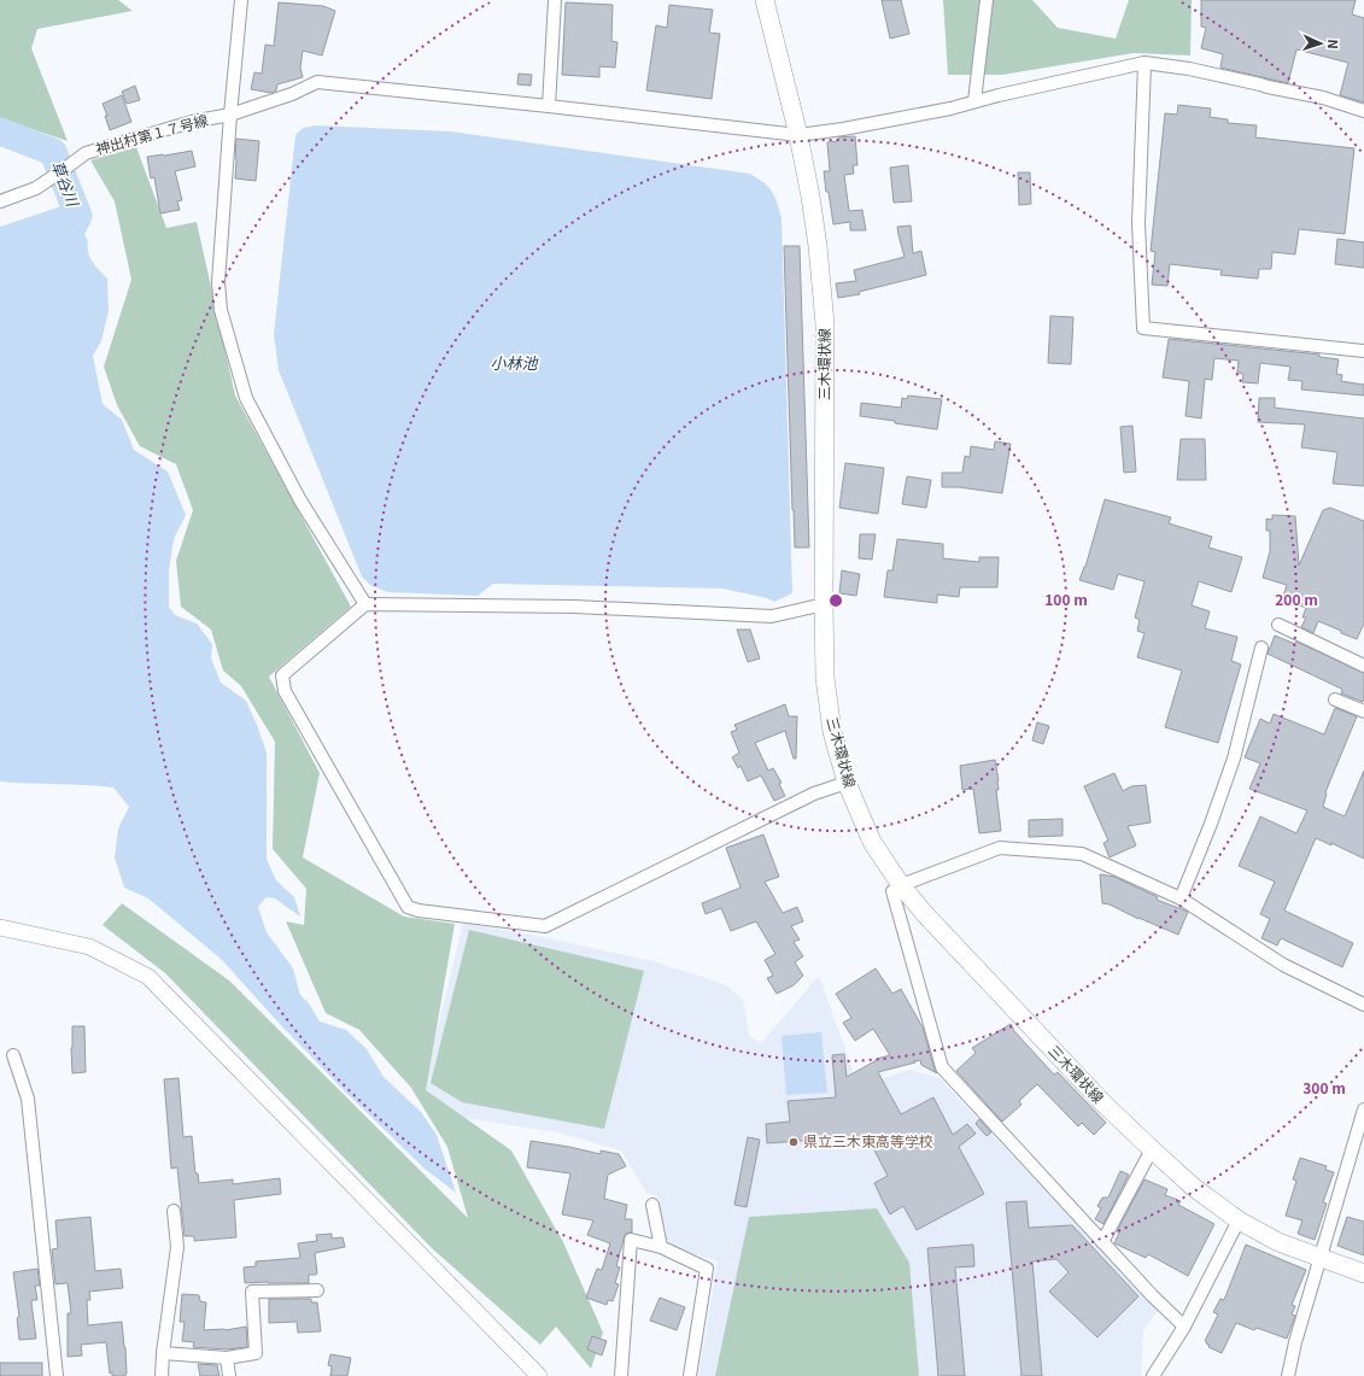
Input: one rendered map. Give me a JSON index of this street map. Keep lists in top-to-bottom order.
{
  "streets": {
    "main road": ["三木環状線"],
    "street": ["神出村第１７号線"]
  },
  "crossings": [
    ["神出村第１７号線", "三木環状線"]
  ],
  "water": ["草谷川", "小林池"],
  "places": ["県立三木東高等学校"],
  "north": "right",
  "rings": ["100 m", "200 m", "300 m"]
}
